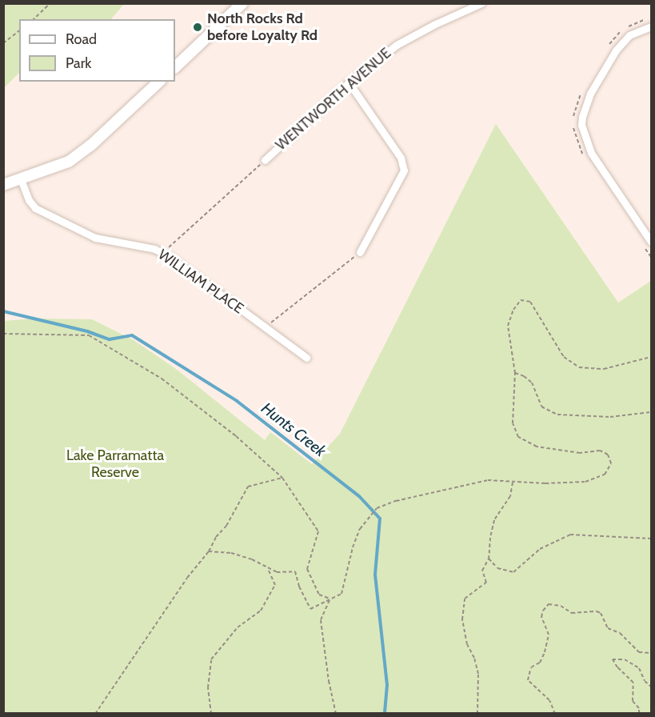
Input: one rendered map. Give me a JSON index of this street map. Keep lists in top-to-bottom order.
{
  "streets": {
    "street": ["WENTWORTH AVENUE", "WILLIAM PLACE"]
  },
  "water": ["Hunts Creek"],
  "parks": ["Lake Parramatta Reserve"],
  "places": ["North Rocks Rd before Loyalty Rd"],
  "legend": ["Road", "Park"]
}
